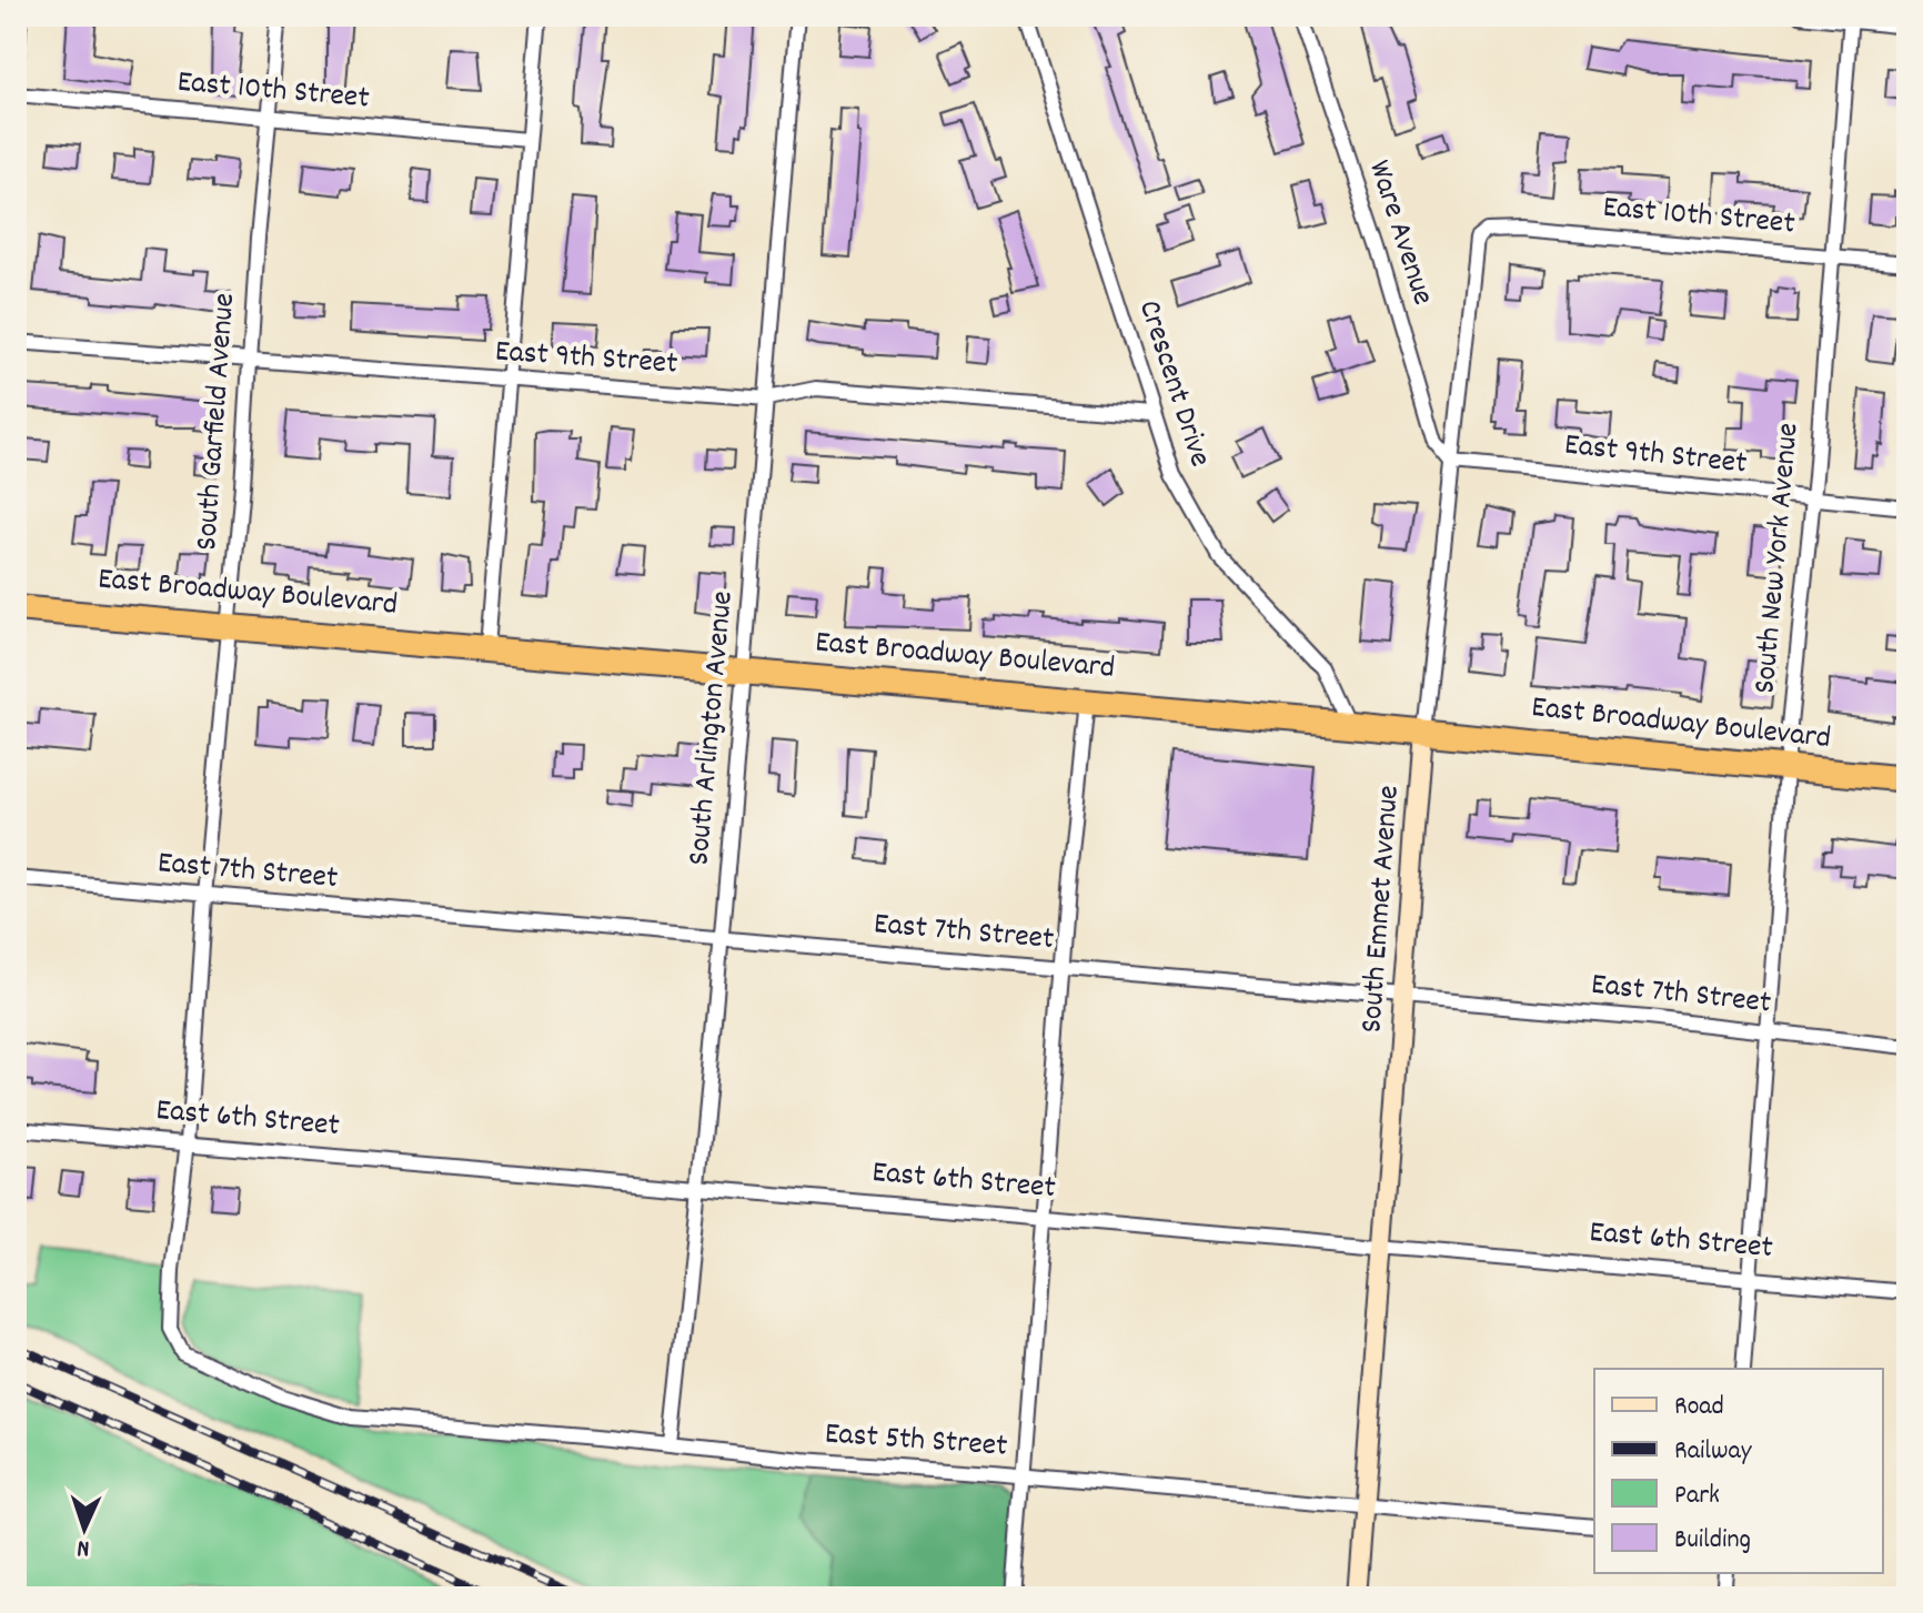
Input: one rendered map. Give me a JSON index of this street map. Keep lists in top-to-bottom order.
{
  "streets": {
    "highway": ["East Broadway Boulevard"],
    "street": [
      "East 10th Street",
      "Ware Avenue",
      "East 9th Street",
      "Crescent Drive",
      "South Garfield Avenue",
      "South New York Avenue",
      "South Arlington Avenue",
      "East 7th Street",
      "South Emmet Avenue",
      "East 6th Street",
      "East 5th Street"
    ]
  },
  "crossings": [
    ["East 10th Street", "South Garfield Avenue"],
    ["East 10th Street", "South New York Avenue"],
    ["East 10th Street", "South Emmet Avenue"],
    ["Ware Avenue", "East 9th Street"],
    ["Ware Avenue", "South Emmet Avenue"],
    ["East 9th Street", "Crescent Drive"],
    ["East 9th Street", "South Garfield Avenue"],
    ["East 9th Street", "South New York Avenue"],
    ["East 9th Street", "South Arlington Avenue"],
    ["East 9th Street", "South Emmet Avenue"],
    ["Crescent Drive", "East Broadway Boulevard"],
    ["South Garfield Avenue", "East Broadway Boulevard"],
    ["South Garfield Avenue", "East 7th Street"],
    ["South Garfield Avenue", "East 6th Street"],
    ["South Garfield Avenue", "East 5th Street"],
    ["South New York Avenue", "East Broadway Boulevard"],
    ["South New York Avenue", "East 7th Street"],
    ["South New York Avenue", "East 6th Street"],
    ["East Broadway Boulevard", "South Arlington Avenue"],
    ["East Broadway Boulevard", "South Emmet Avenue"],
    ["South Arlington Avenue", "East 7th Street"],
    ["South Arlington Avenue", "East 6th Street"],
    ["South Arlington Avenue", "East 5th Street"],
    ["East 7th Street", "South Emmet Avenue"],
    ["South Emmet Avenue", "East 6th Street"],
    ["South Emmet Avenue", "East 5th Street"]
  ],
  "legend": [
    "Road",
    "Railway",
    "Park",
    "Building"
  ],
  "north": "bottom"
}
